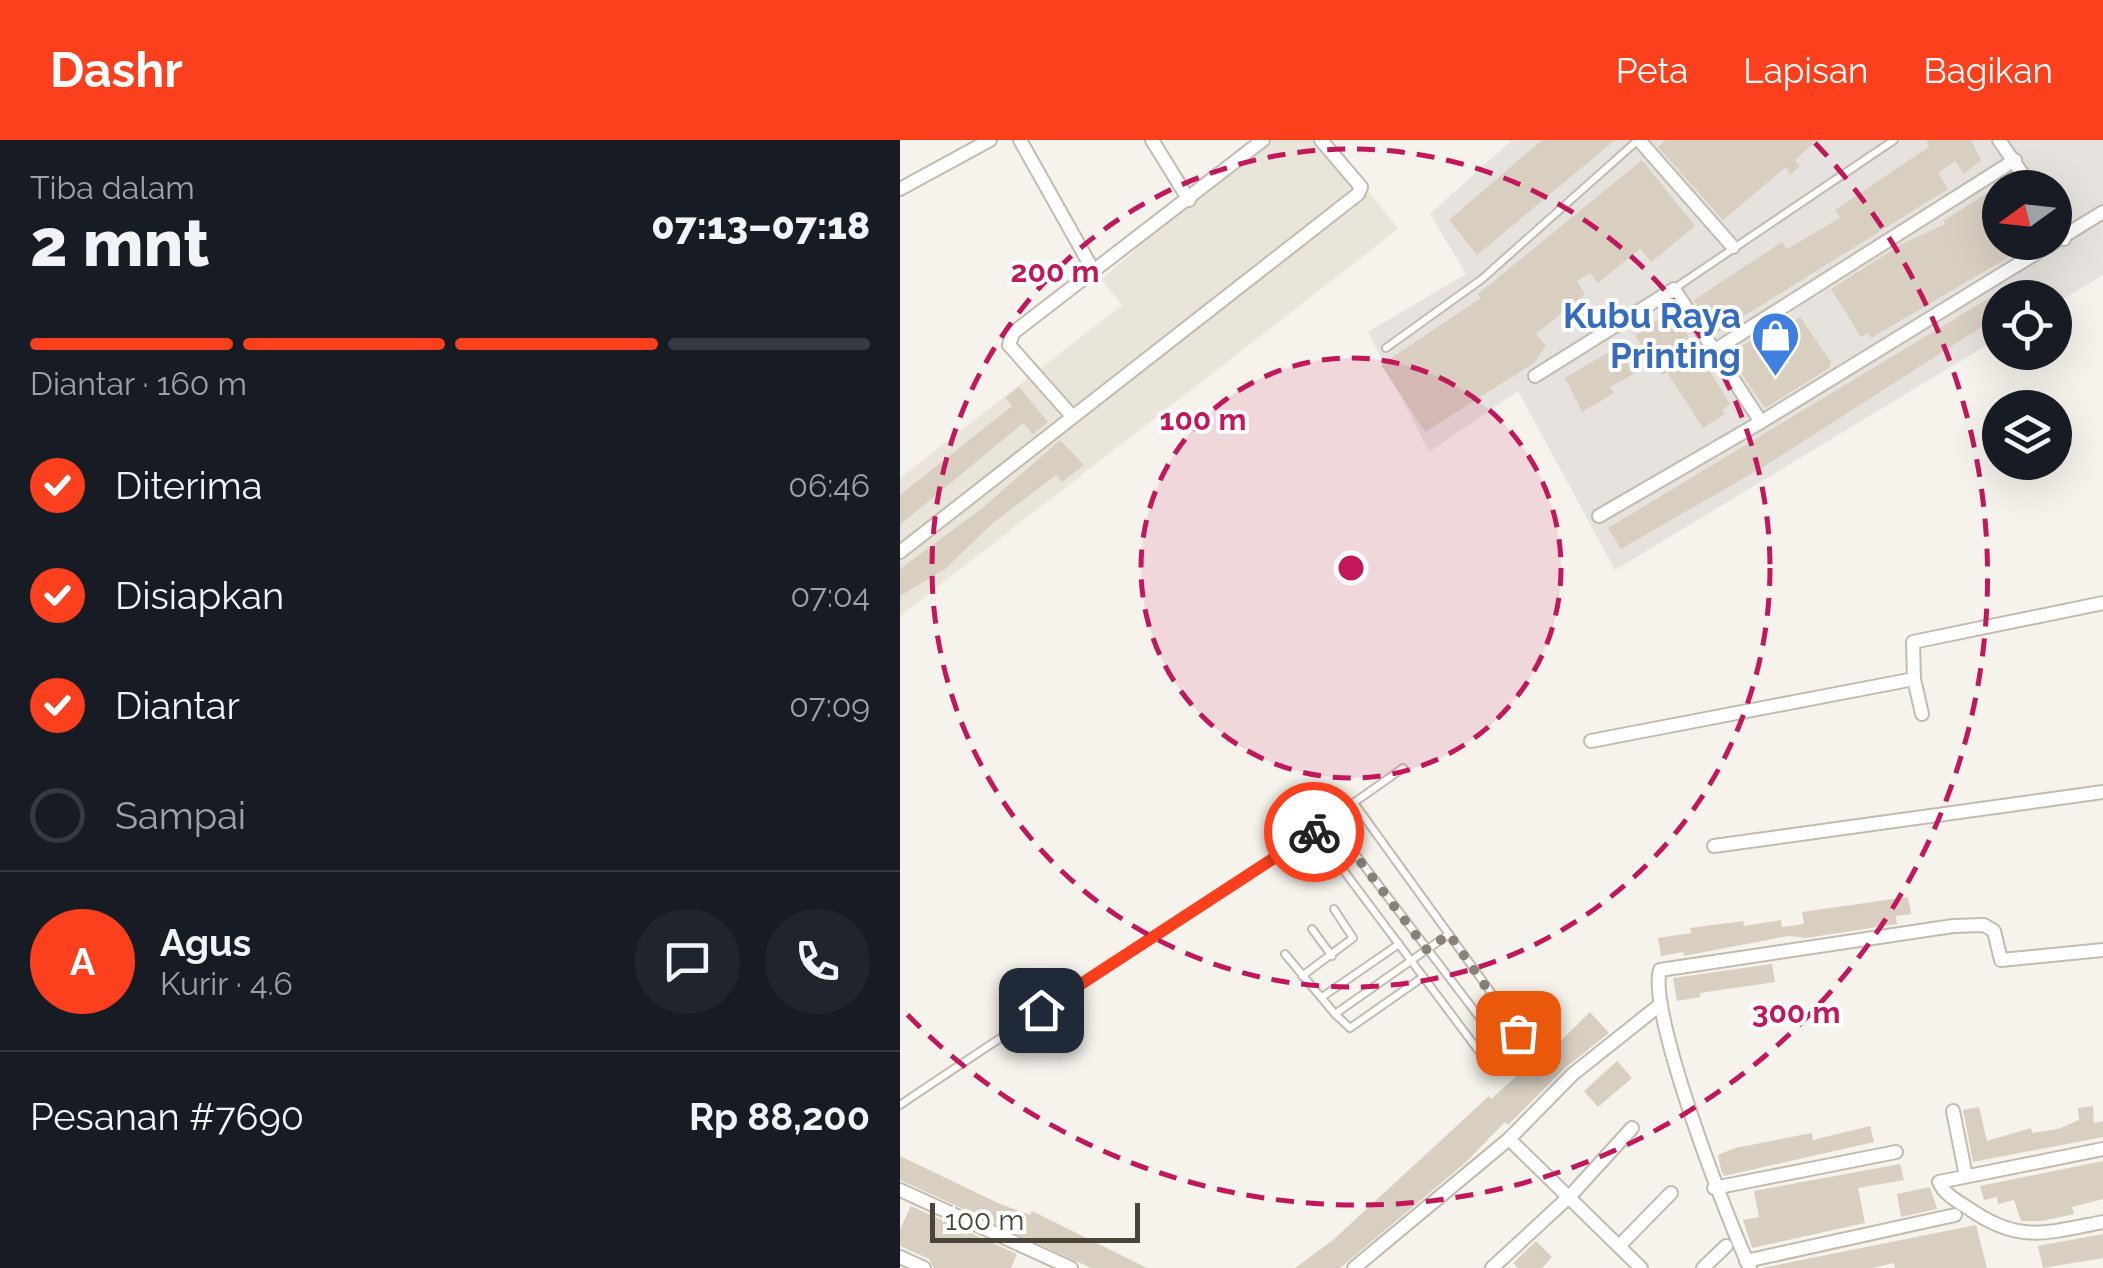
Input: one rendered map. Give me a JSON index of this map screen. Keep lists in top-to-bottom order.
{
  "places": {
    "shop": ["Kubu Raya Printing"]
  },
  "scale_bar": "100 m",
  "north": "left",
  "page": {
    "header": "Dashr",
    "nav": ["Peta", "Lapisan", "Bagikan"],
    "heading": ["2 mnt", "Tiba dalam", "07:13–07:18"],
    "panel": [
      "Agus",
      "Kurir · 4.6",
      "Pesanan #7690",
      "Rp 88,200"
    ],
    "bar": "Diantar · 160 m",
    "list": [
      ["Diterima", "06:46"],
      ["Disiapkan", "07:04"],
      ["Diantar", "07:09"],
      "Sampai"
    ],
    "round": "A",
    "scale": "100 m"
  },
  "rings": ["200 m", "100 m", "300 m"]
}
